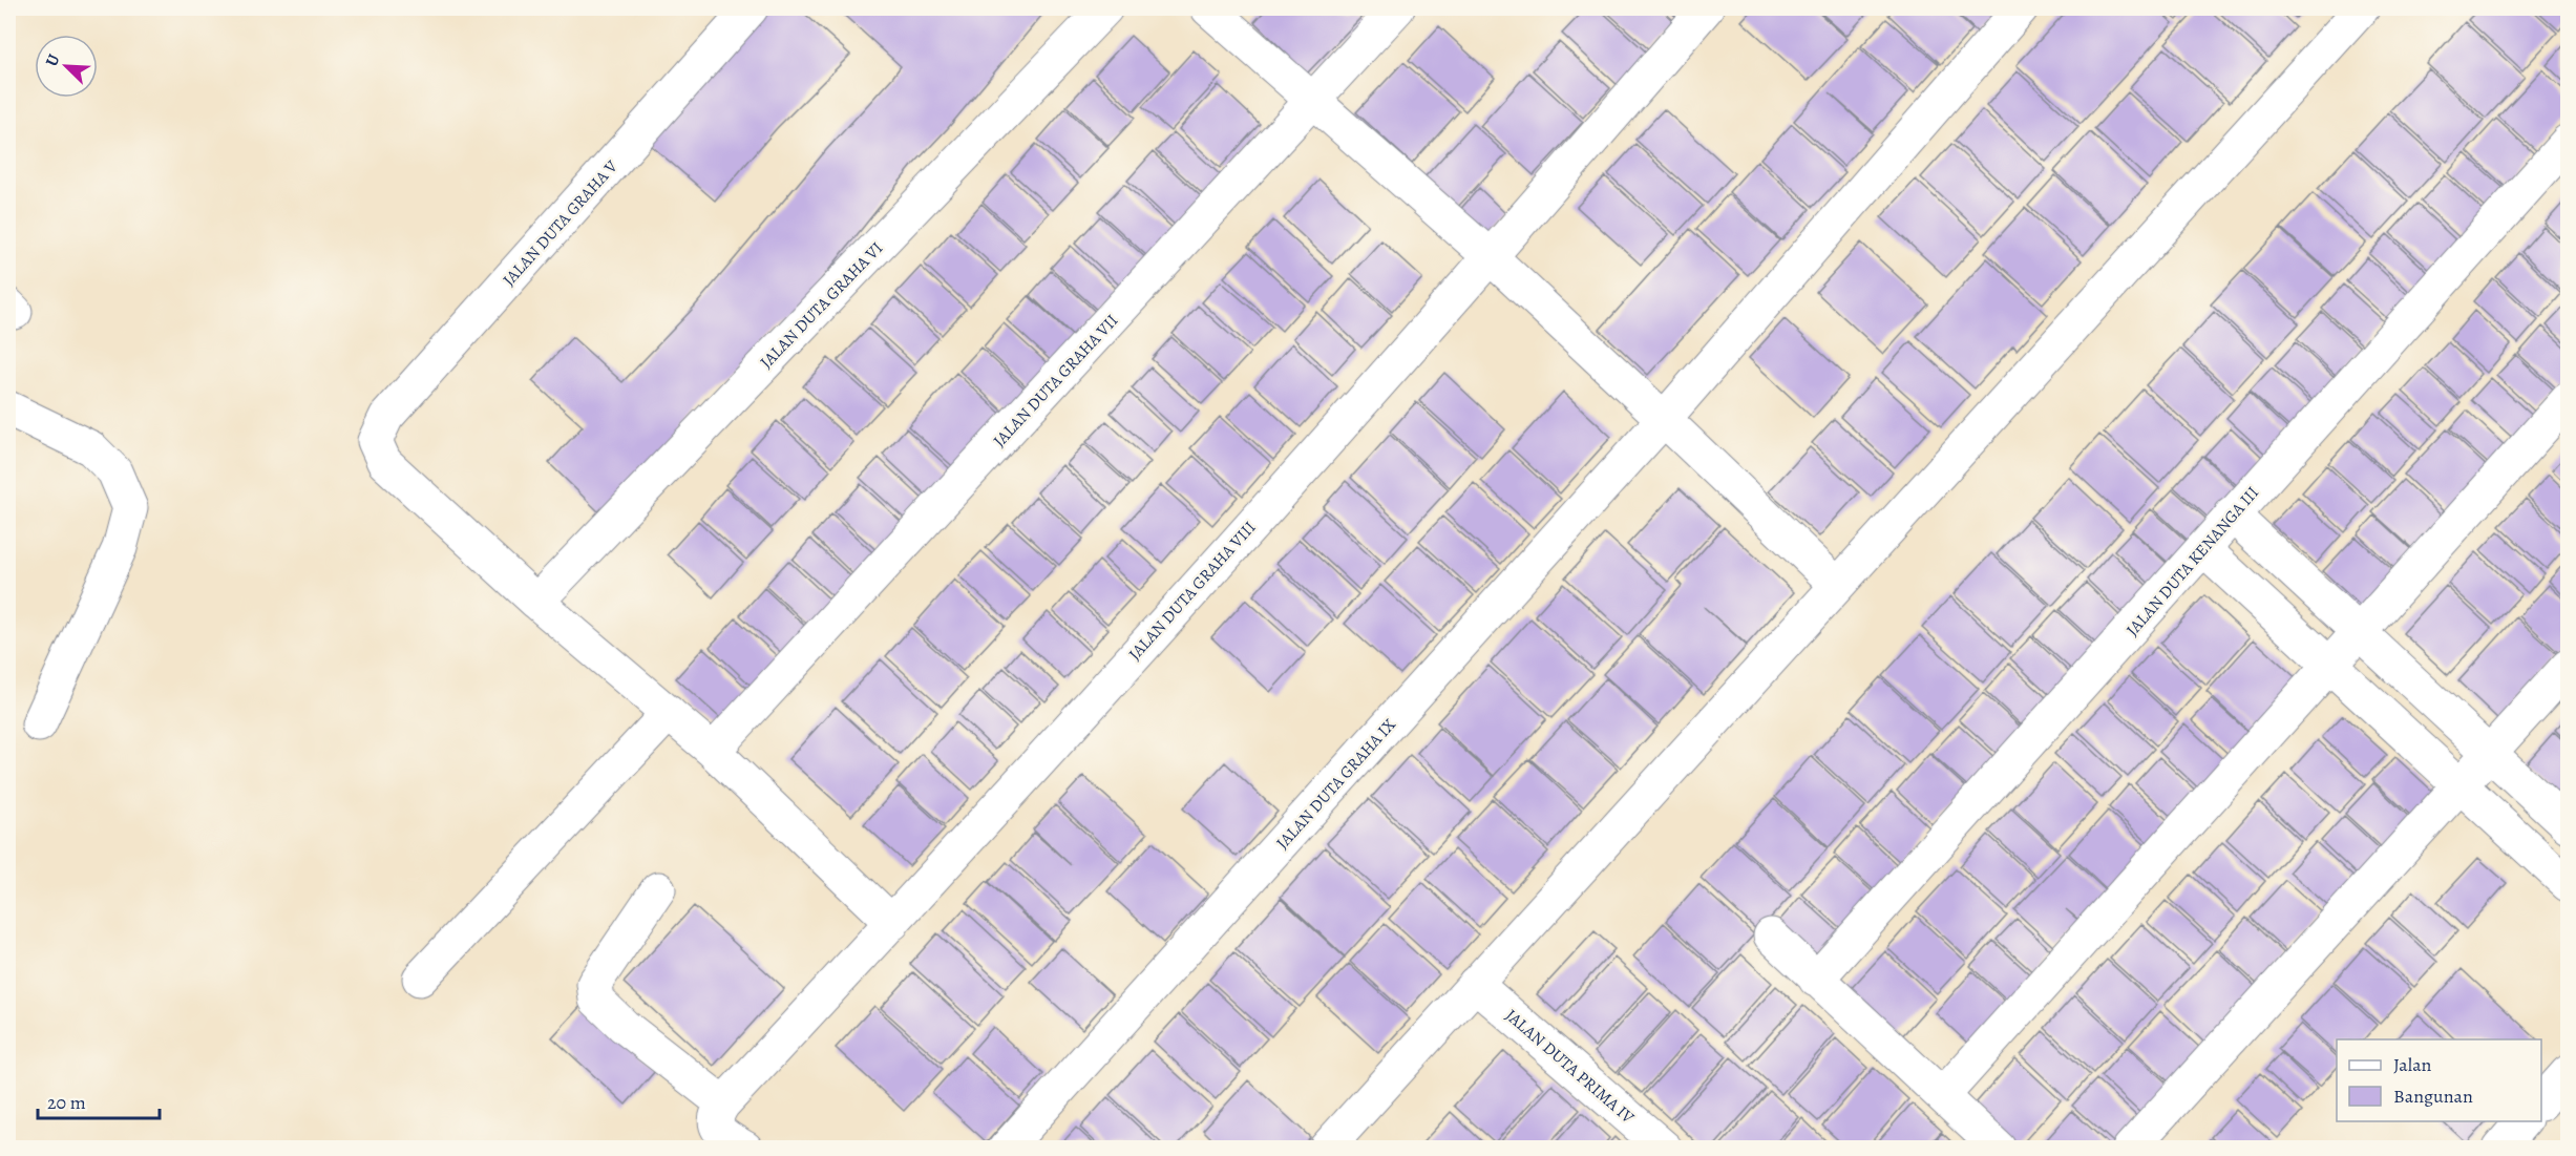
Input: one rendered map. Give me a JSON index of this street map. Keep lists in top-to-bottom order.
{
  "streets": {
    "street": [
      "JALAN DUTA GRAHA V",
      "JALAN DUTA GRAHA VI",
      "JALAN DUTA GRAHA VII",
      "JALAN DUTA KENANGA III",
      "JALAN DUTA GRAHA VIII",
      "JALAN DUTA GRAHA IX",
      "JALAN DUTA PRIMA IV"
    ]
  },
  "crossings": [
    ["JALAN DUTA GRAHA V", "JALAN DUTA GRAHA VI"]
  ],
  "legend": ["Jalan", "Bangunan"],
  "scale_bar": "20 m",
  "north": "top left"
}
